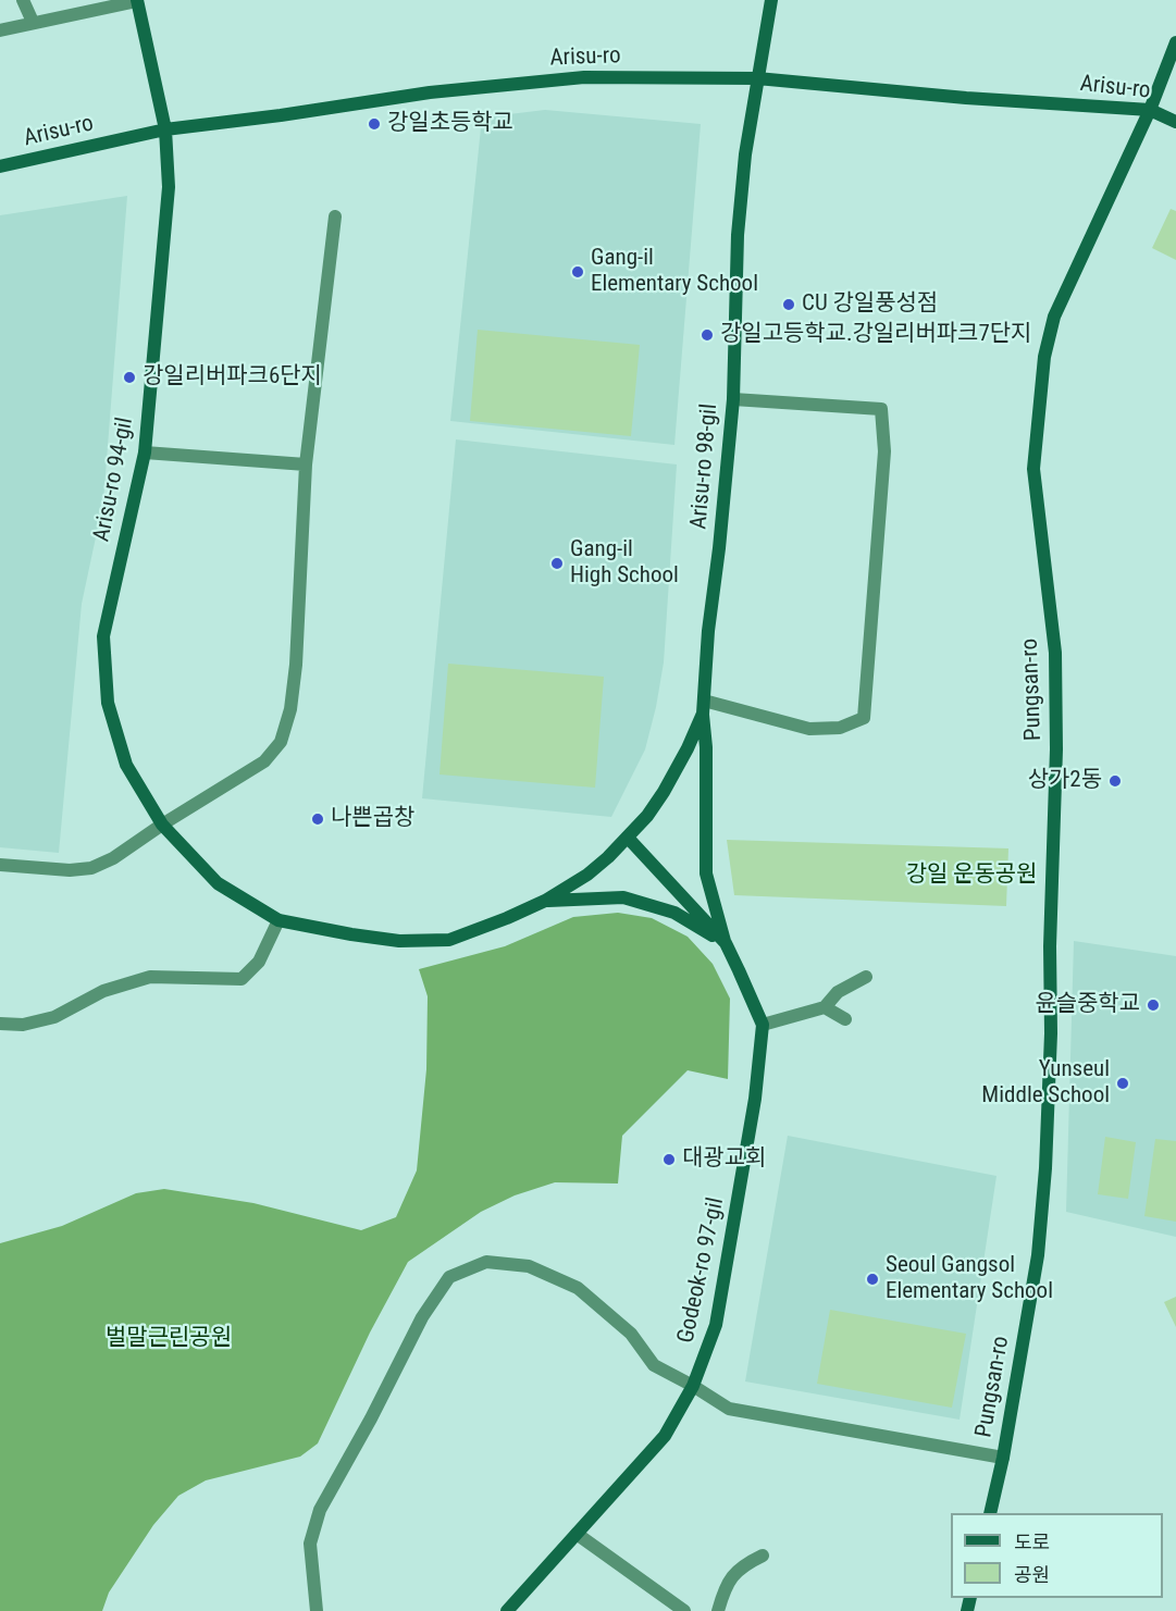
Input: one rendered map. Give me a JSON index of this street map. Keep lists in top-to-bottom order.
{
  "streets": {
    "street": [
      "Arisu-ro",
      "Arisu-ro 98-gil",
      "Arisu-ro 94-gil",
      "Pungsan-ro",
      "Godeok-ro 97-gil"
    ]
  },
  "crossings": [
    ["Arisu-ro", "Arisu-ro 98-gil"],
    ["Arisu-ro", "Arisu-ro 94-gil"],
    ["Arisu-ro", "Pungsan-ro"],
    ["Arisu-ro 98-gil", "Arisu-ro 94-gil"]
  ],
  "parks": ["강일 운동공원", "벌말근린공원"],
  "places": [
    "강일초등학교",
    "Gang-il Elementary School",
    "CU 강일풍성점",
    "강일고등학교.강일리버파크7단지",
    "강일리버파크6단지",
    "Gang-il High School",
    "상가2동",
    "나쁜곱창",
    "윤슬중학교",
    "Yunseul Middle School",
    "대광교회",
    "Seoul Gangsol Elementary School"
  ],
  "legend": ["도로", "공원"]
}
